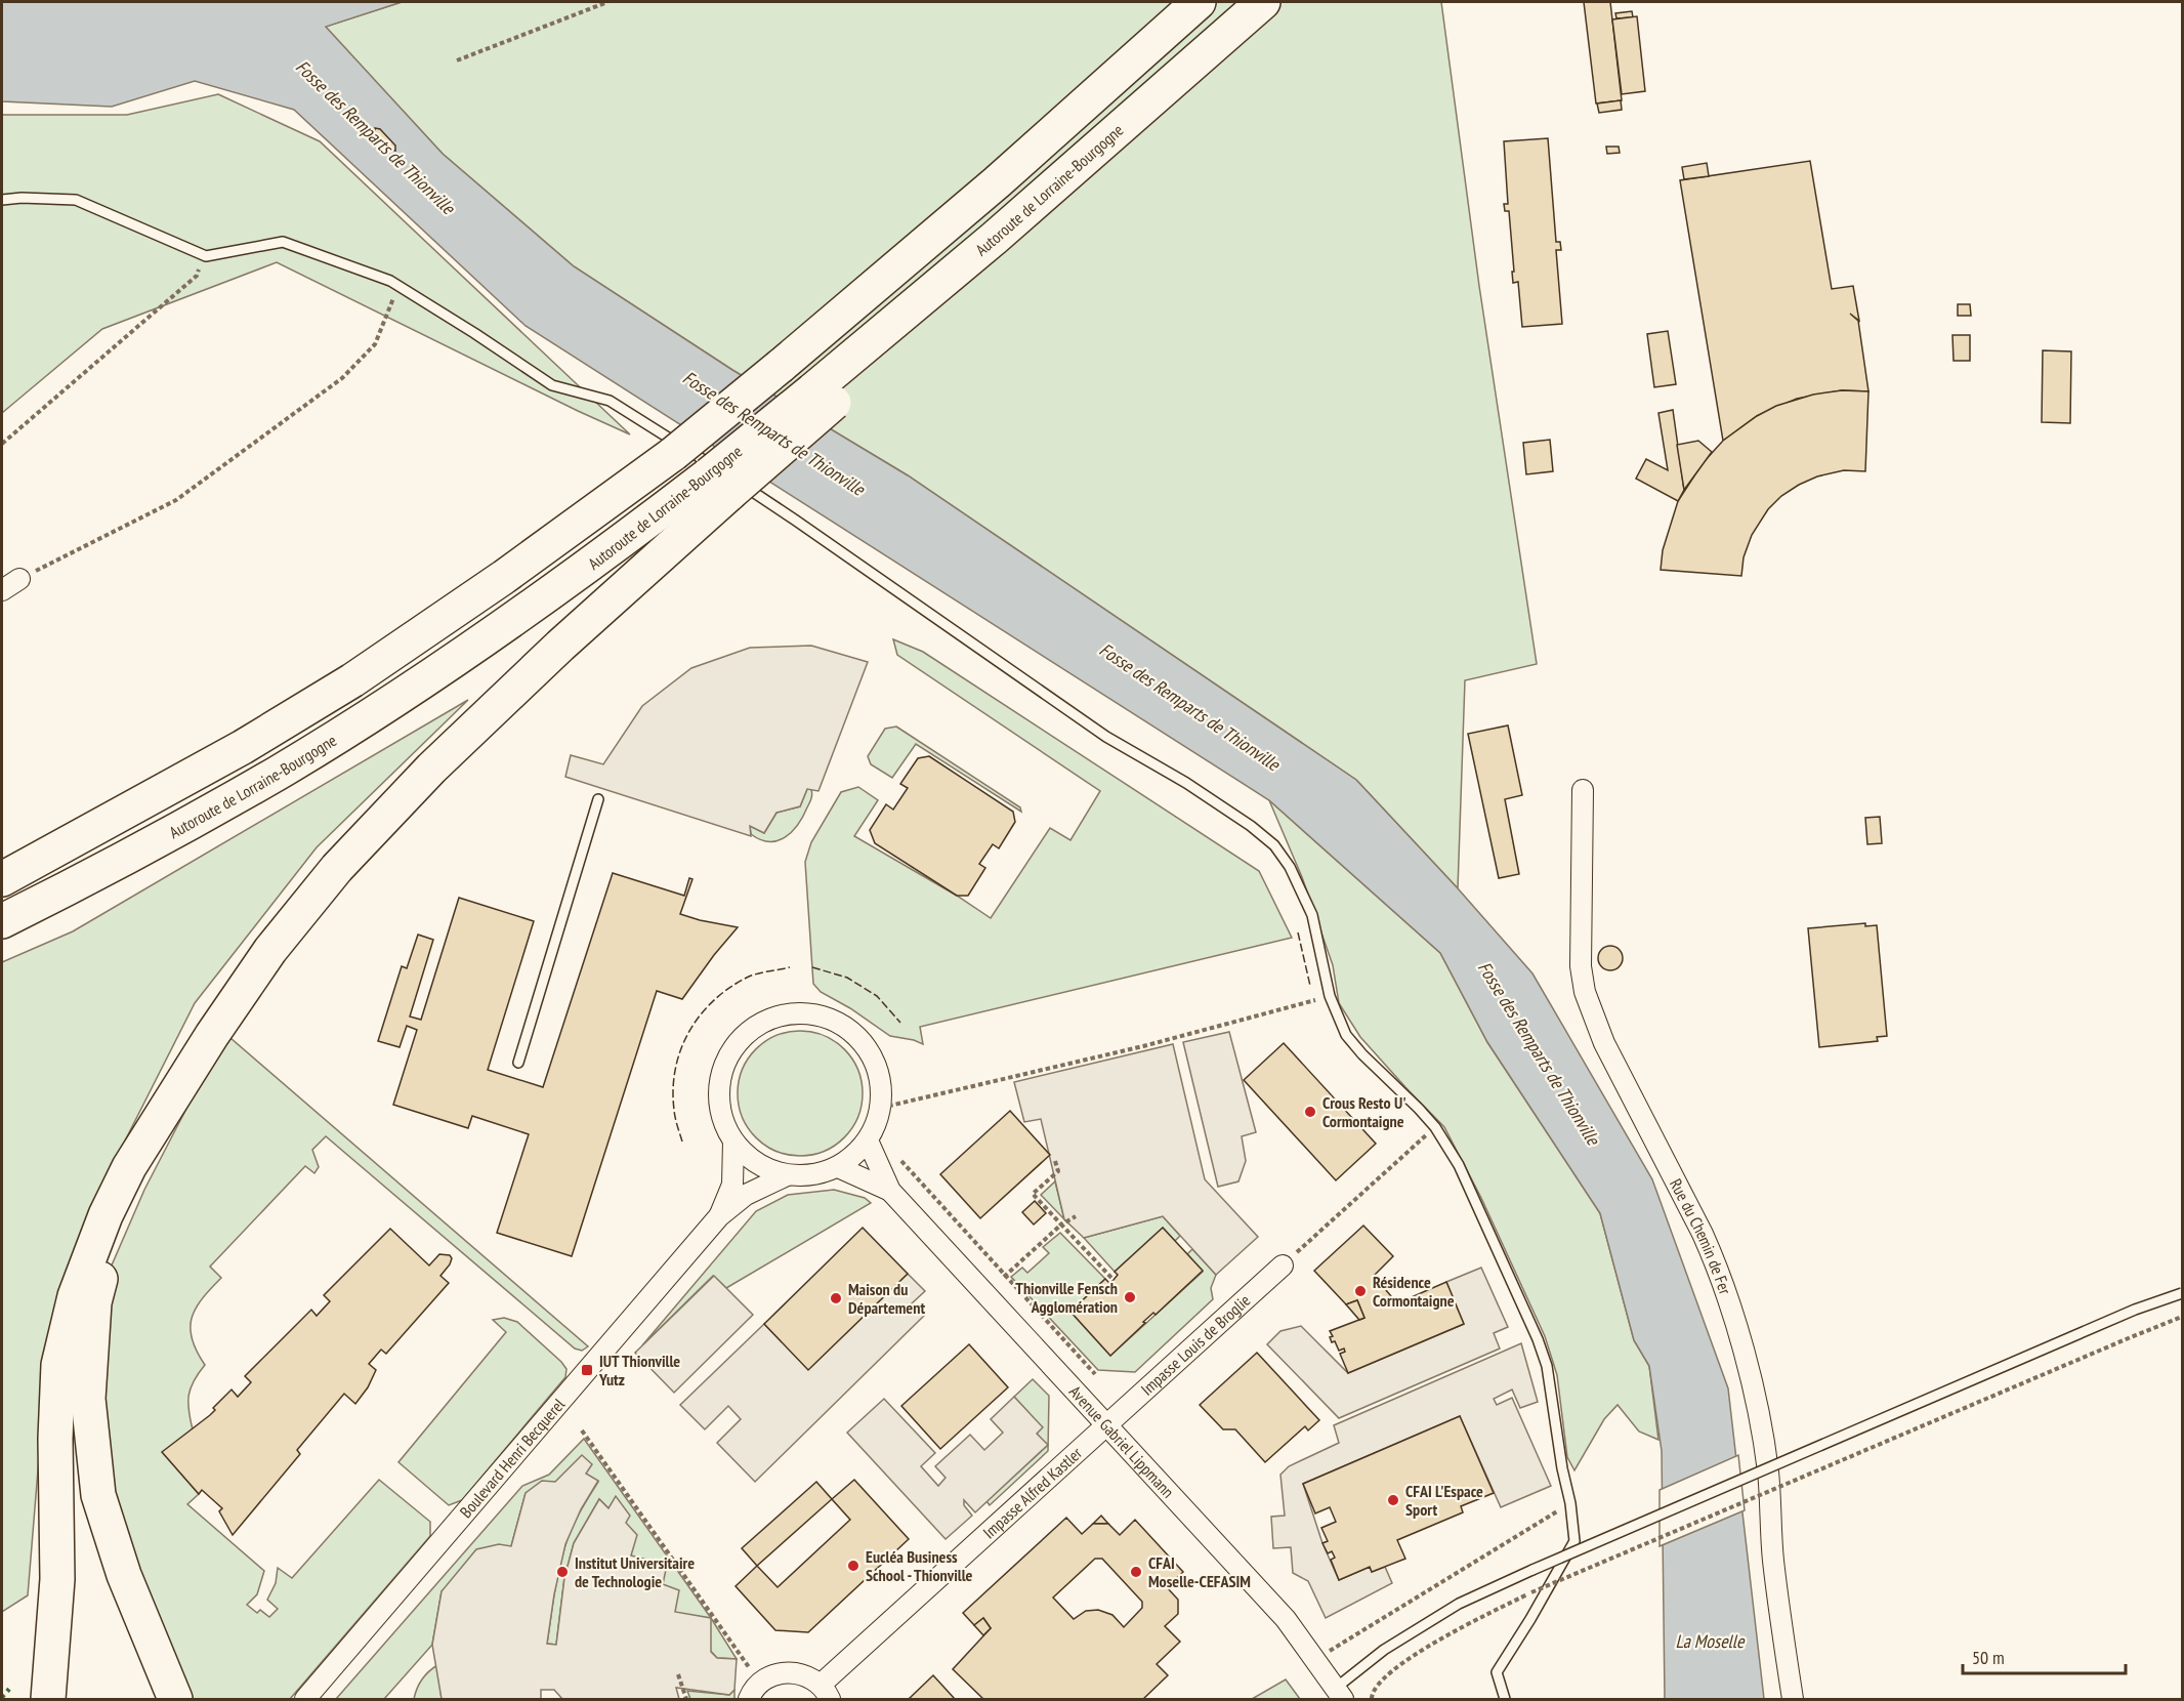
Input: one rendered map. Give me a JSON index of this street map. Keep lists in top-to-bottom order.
{
  "streets": {
    "highway": ["Autoroute de Lorraine-Bourgogne"],
    "street": [
      "Rue du Chemin de Fer",
      "Impasse Louis de Broglie",
      "Avenue Gabriel Lippmann",
      "Boulevard Henri Becquerel",
      "Impasse Alfred Kastler"
    ]
  },
  "crossings": [
    ["Impasse Louis de Broglie", "Avenue Gabriel Lippmann"],
    ["Impasse Louis de Broglie", "Impasse Alfred Kastler"],
    ["Avenue Gabriel Lippmann", "Boulevard Henri Becquerel"],
    ["Avenue Gabriel Lippmann", "Impasse Alfred Kastler"]
  ],
  "water": ["Fosse des Remparts de Thionville", "La Moselle"],
  "places": {
    "other": [
      "Crous Resto U' Cormontaigne",
      "Résidence Cormontaigne",
      "Thionville Fensch Agglomération",
      "Maison du Département",
      "CFAI L'Espace Sport",
      "Eucléa Business School - Thionville",
      "Institut Universitaire de Technologie",
      "CFAI Moselle-CEFASIM"
    ],
    "transit": ["IUT Thionville Yutz"]
  },
  "scale_bar": "50 m"
}
